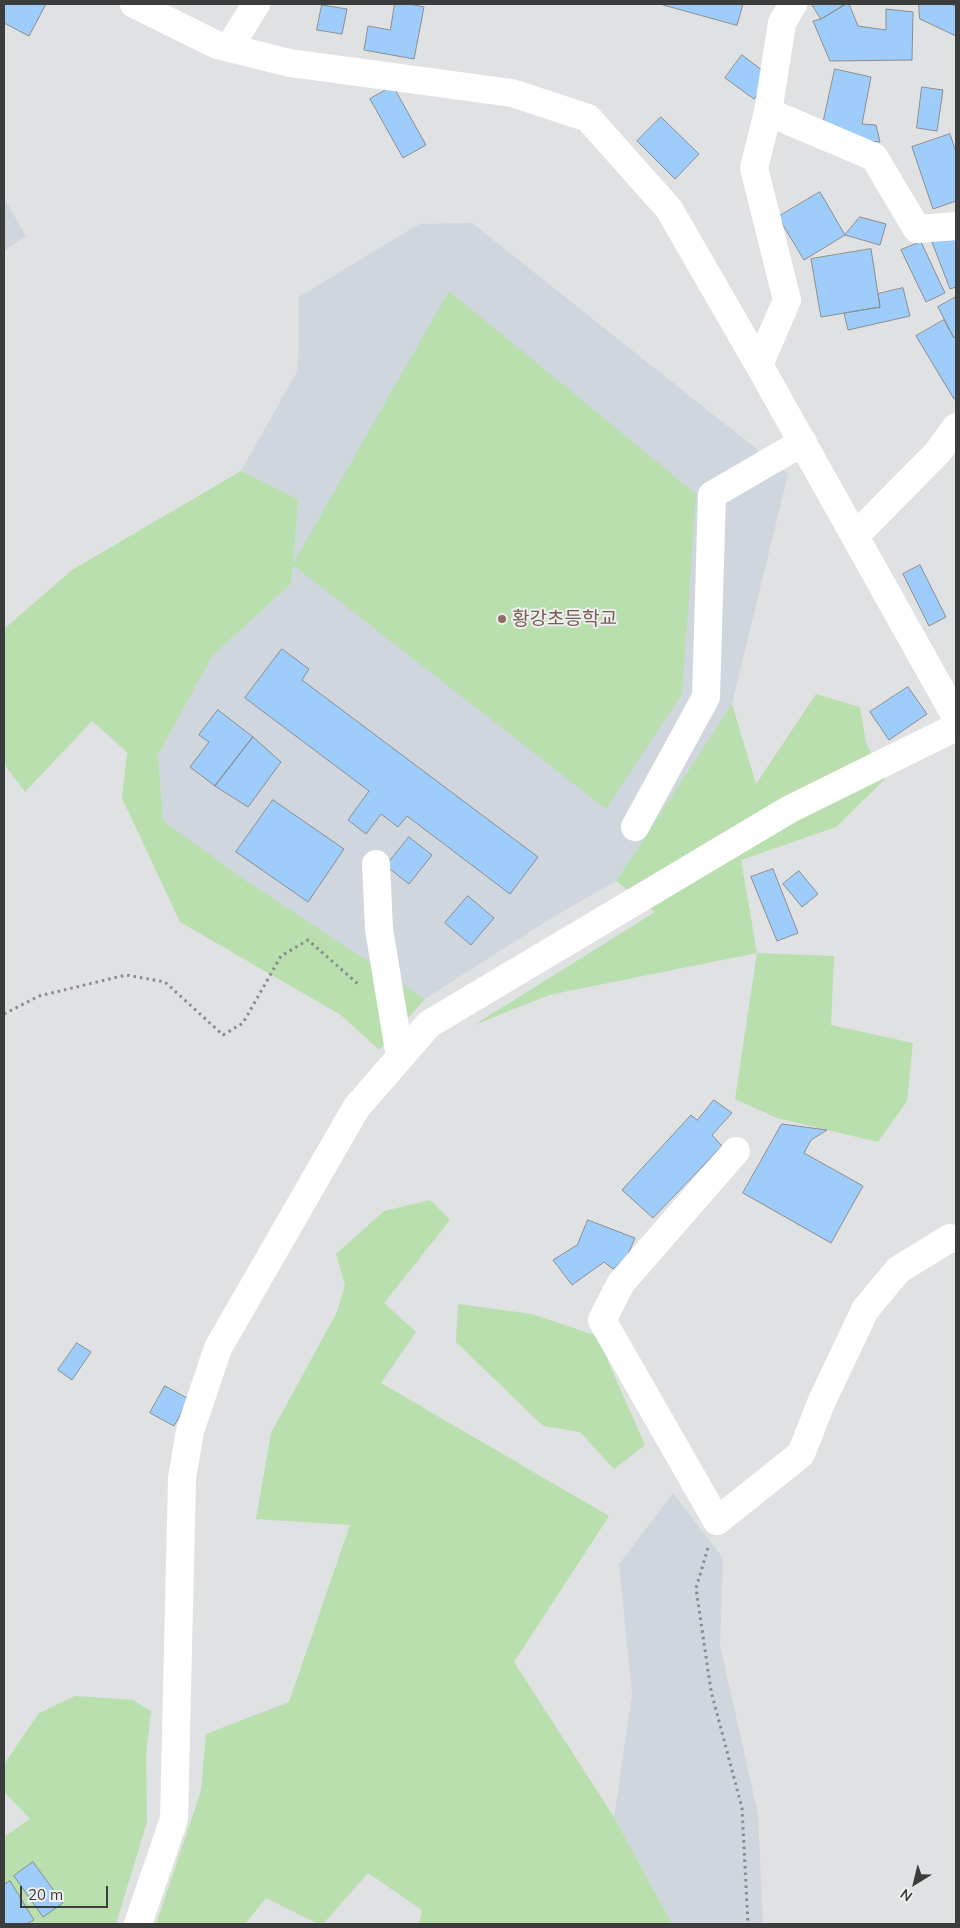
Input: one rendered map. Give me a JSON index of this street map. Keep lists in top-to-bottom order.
{
  "places": ["황강초등학교"],
  "scale_bar": "20 m",
  "north": "bottom left"
}
